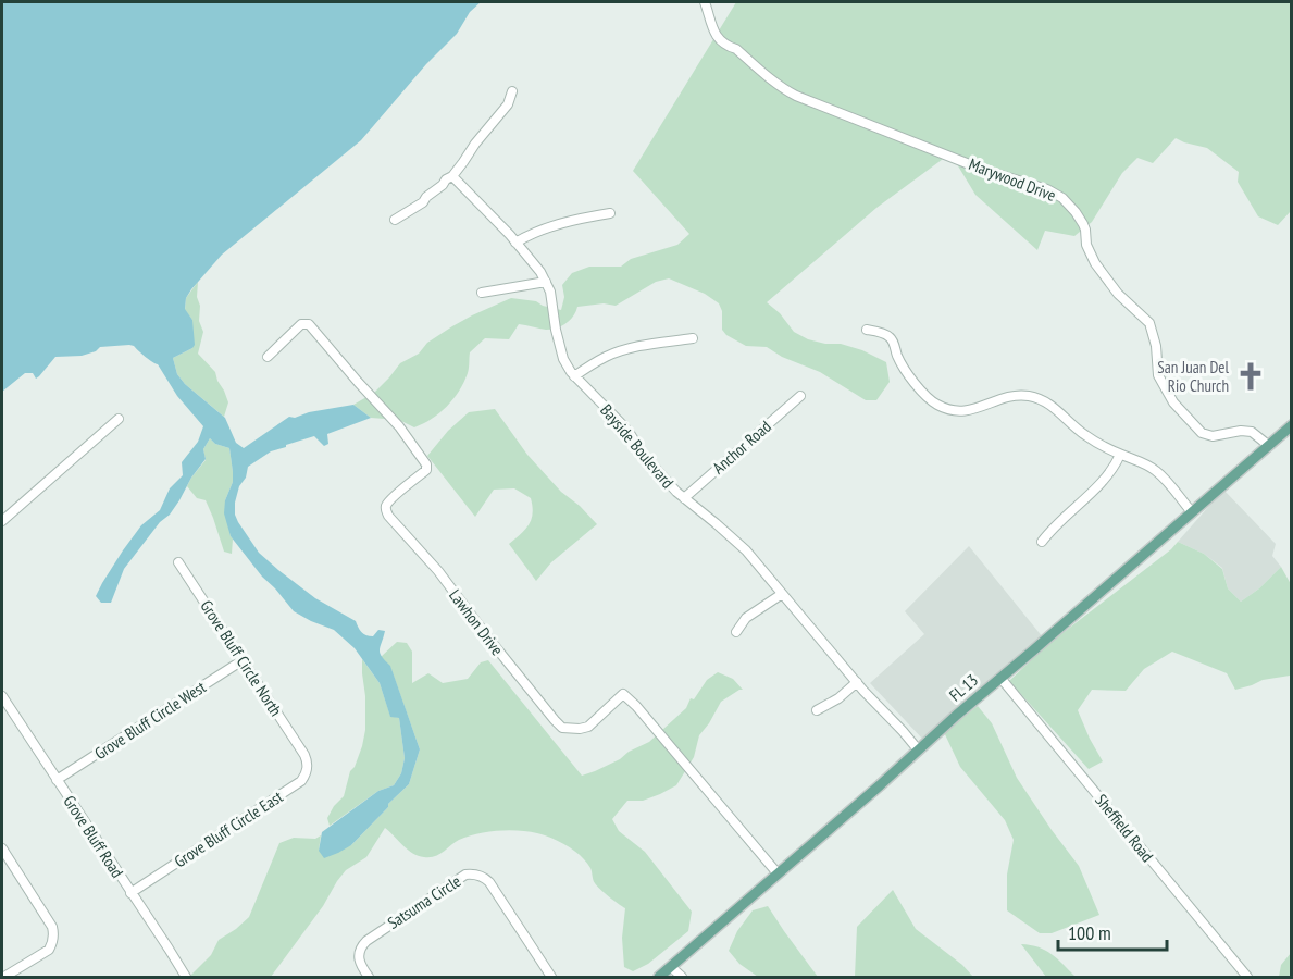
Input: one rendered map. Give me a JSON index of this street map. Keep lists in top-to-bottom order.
{
  "streets": {
    "main road": ["FL 13"],
    "street": [
      "Marywood Drive",
      "Bayside Boulevard",
      "Anchor Road",
      "Lawhon Drive",
      "Grove Bluff Circle North",
      "Grove Bluff Circle West",
      "Sheffield Road",
      "Grove Bluff Circle East",
      "Grove Bluff Road",
      "Satsuma Circle"
    ]
  },
  "crossings": [
    ["Marywood Drive", "FL 13"],
    ["Bayside Boulevard", "Anchor Road"],
    ["Bayside Boulevard", "FL 13"],
    ["Lawhon Drive", "FL 13"],
    ["Grove Bluff Circle North", "Grove Bluff Circle West"],
    ["Grove Bluff Circle North", "Grove Bluff Circle East"],
    ["FL 13", "Sheffield Road"],
    ["Grove Bluff Circle West", "Grove Bluff Road"],
    ["Grove Bluff Circle East", "Grove Bluff Road"]
  ],
  "places": {
    "church": ["San Juan Del Rio Church"]
  },
  "scale_bar": "100 m"
}
